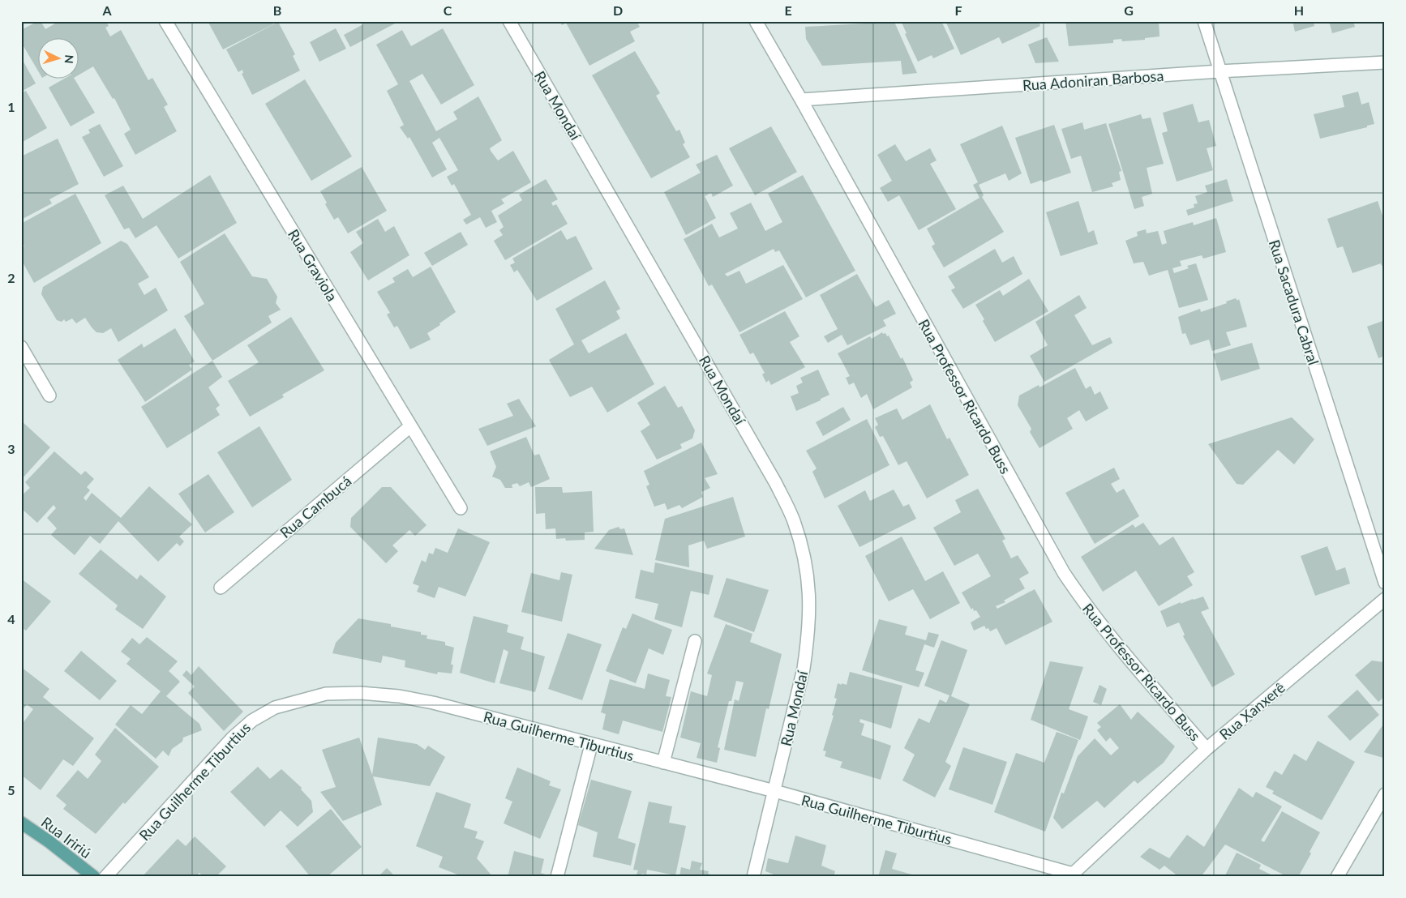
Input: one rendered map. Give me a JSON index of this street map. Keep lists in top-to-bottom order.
{
  "streets": {
    "main road": ["Rua Iririú"],
    "street": [
      "Rua Adoniran Barbosa",
      "Rua Mondaí",
      "Rua Graviola",
      "Rua Sacadura Cabral",
      "Rua Professor Ricardo Buss",
      "Rua Cambucá",
      "Rua Xanxerê",
      "Rua Guilherme Tiburtius"
    ]
  },
  "crossings": [
    ["Rua Adoniran Barbosa", "Rua Sacadura Cabral"],
    ["Rua Adoniran Barbosa", "Rua Professor Ricardo Buss"],
    ["Rua Mondaí", "Rua Guilherme Tiburtius"],
    ["Rua Graviola", "Rua Cambucá"],
    ["Rua Professor Ricardo Buss", "Rua Xanxerê"],
    ["Rua Xanxerê", "Rua Guilherme Tiburtius"]
  ],
  "north": "right",
  "grid": {
    "columns": [
      "A",
      "B",
      "C",
      "D",
      "E",
      "F",
      "G",
      "H"
    ],
    "rows": [
      "1",
      "2",
      "3",
      "4",
      "5"
    ]
  }
}
